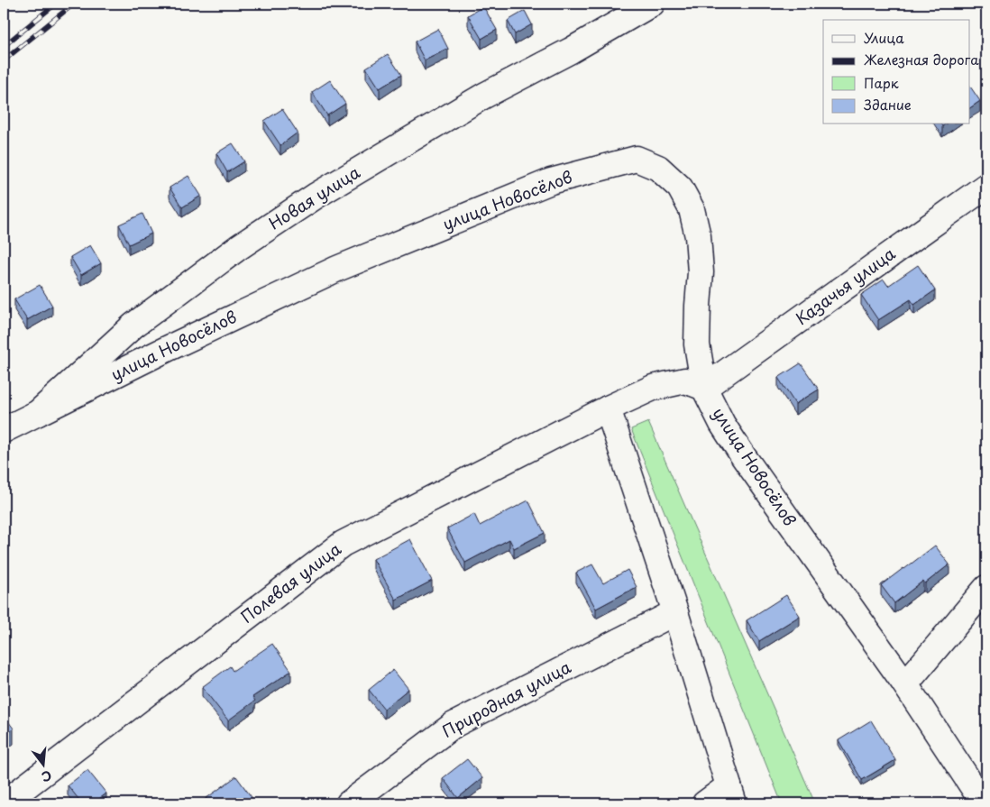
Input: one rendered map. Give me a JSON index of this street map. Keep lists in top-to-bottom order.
{
  "streets": {
    "street": [
      "Новая улица",
      "улица Новосёлов",
      "Казачья улица",
      "Полевая улица",
      "Природная улица"
    ]
  },
  "crossings": [
    ["Новая улица", "улица Новосёлов"],
    ["улица Новосёлов", "Казачья улица"],
    ["улица Новосёлов", "Полевая улица"],
    ["Казачья улица", "Полевая улица"]
  ],
  "legend": [
    "Улица",
    "Железная дорога",
    "Парк",
    "Здание"
  ],
  "north": "bottom"
}
